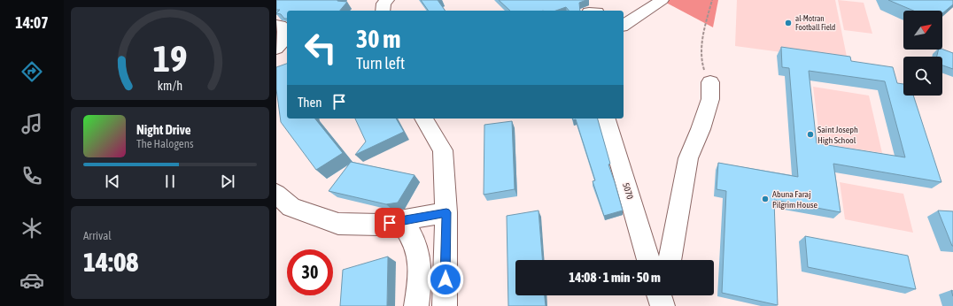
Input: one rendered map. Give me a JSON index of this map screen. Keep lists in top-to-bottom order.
{
  "streets": {
    "street": ["5070"]
  },
  "places": ["al-Motran Football Field", "Saint Joseph High School", "Abuna Faraj Pilgrim House"],
  "north": "top right",
  "page": {
    "tabs": "14:07",
    "turn": ["30 m", "Turn left"],
    "then": "Then",
    "song": ["Night Drive", "The Halogens"],
    "tile": ["Arrival", "14:08"],
    "limit": "30",
    "trip": "14:08 · 1 min · 50 m",
    "gauge": ["19", "km/h"]
  }
}
